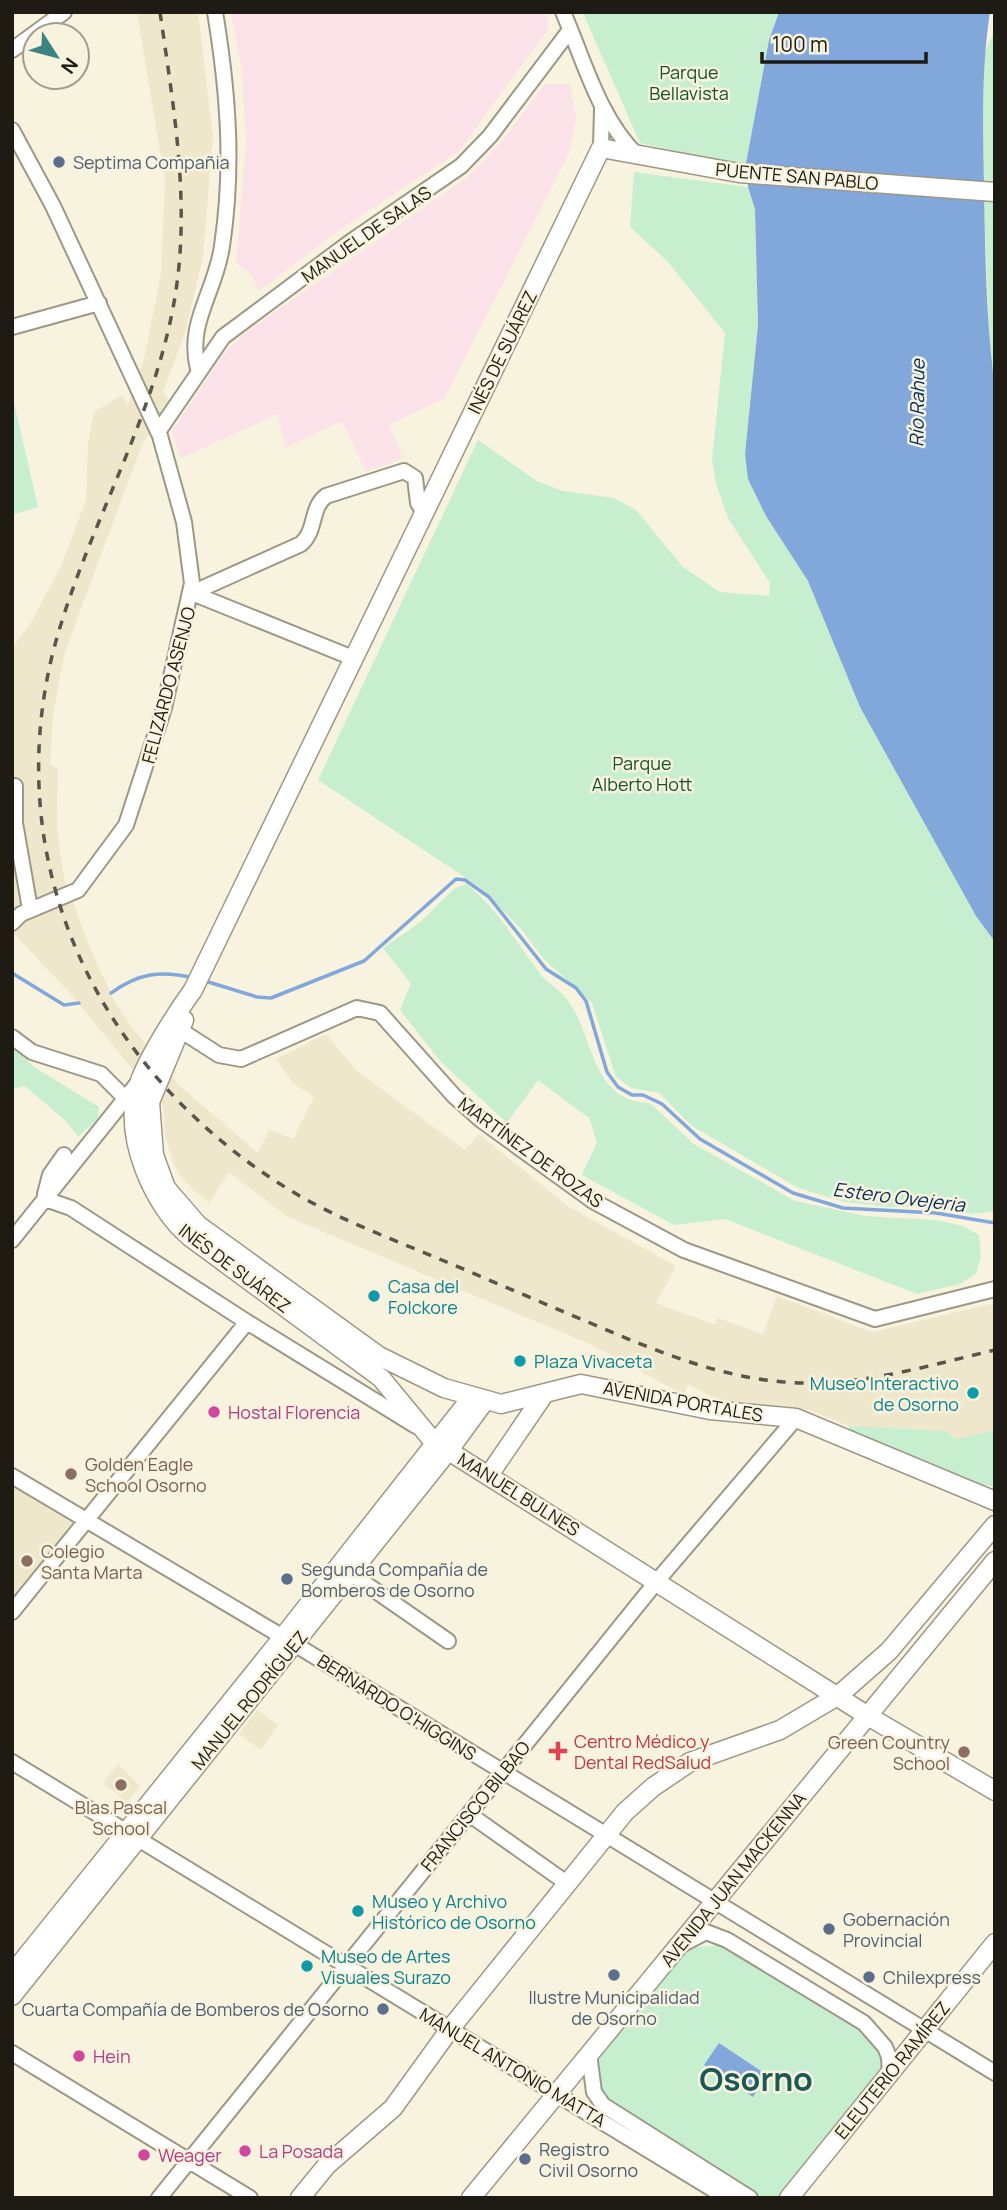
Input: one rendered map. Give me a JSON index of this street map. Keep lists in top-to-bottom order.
{
  "streets": {
    "main road": [
      "PUENTE SAN PABLO",
      "INÉS DE SUÁREZ",
      "AVENIDA PORTALES",
      "MANUEL BULNES",
      "MANUEL RODRÍGUEZ",
      "AVENIDA JUAN MACKENNA",
      "ELEUTERIO RAMÍREZ"
    ],
    "street": [
      "MANUEL DE SALAS",
      "FELIZARDO ASENJO",
      "MARTÍNEZ DE ROZAS",
      "BERNARDO O'HIGGINS",
      "FRANCISCO BILBAO",
      "MANUEL ANTONIO MATTA"
    ]
  },
  "crossings": [
    ["PUENTE SAN PABLO", "INÉS DE SUÁREZ"],
    ["MANUEL DE SALAS", "FELIZARDO ASENJO"],
    ["INÉS DE SUÁREZ", "MARTÍNEZ DE ROZAS"],
    ["INÉS DE SUÁREZ", "AVENIDA PORTALES"],
    ["INÉS DE SUÁREZ", "MANUEL BULNES"],
    ["AVENIDA PORTALES", "MANUEL RODRÍGUEZ"],
    ["AVENIDA PORTALES", "FRANCISCO BILBAO"],
    ["MANUEL BULNES", "MANUEL RODRÍGUEZ"],
    ["MANUEL BULNES", "FRANCISCO BILBAO"],
    ["MANUEL BULNES", "AVENIDA JUAN MACKENNA"],
    ["MANUEL RODRÍGUEZ", "BERNARDO O'HIGGINS"],
    ["MANUEL RODRÍGUEZ", "MANUEL ANTONIO MATTA"],
    ["BERNARDO O'HIGGINS", "FRANCISCO BILBAO"],
    ["BERNARDO O'HIGGINS", "AVENIDA JUAN MACKENNA"],
    ["BERNARDO O'HIGGINS", "ELEUTERIO RAMÍREZ"],
    ["FRANCISCO BILBAO", "MANUEL ANTONIO MATTA"],
    ["AVENIDA JUAN MACKENNA", "MANUEL ANTONIO MATTA"]
  ],
  "districts": ["Osorno"],
  "water": ["Río Rahue", "Estero Ovejeria"],
  "parks": ["Parque Bellavista", "Parque Alberto Hott"],
  "places": {
    "other": [
      "Septima Compañia",
      "Casa del Folckore",
      "Plaza Vivaceta",
      "Museo Interactivo de Osorno",
      "Hostal Florencia",
      "Golden Eagle School Osorno",
      "Colegio Santa Marta",
      "Segunda Compañía de Bomberos de Osorno",
      "Green Country School",
      "Blas Pascal School",
      "Museo y Archivo Histórico de Osorno",
      "Gobernación Provincial",
      "Museo de Artes Visuales Surazo",
      "Ilustre Municipalidad de Osorno",
      "Chilexpress",
      "Cuarta Compañía de Bomberos de Osorno",
      "Hein",
      "La Posada",
      "Weager",
      "Registro Civil Osorno"
    ],
    "health": ["Centro Médico y Dental RedSalud"]
  },
  "scale_bar": "100 m",
  "north": "bottom right"
}
